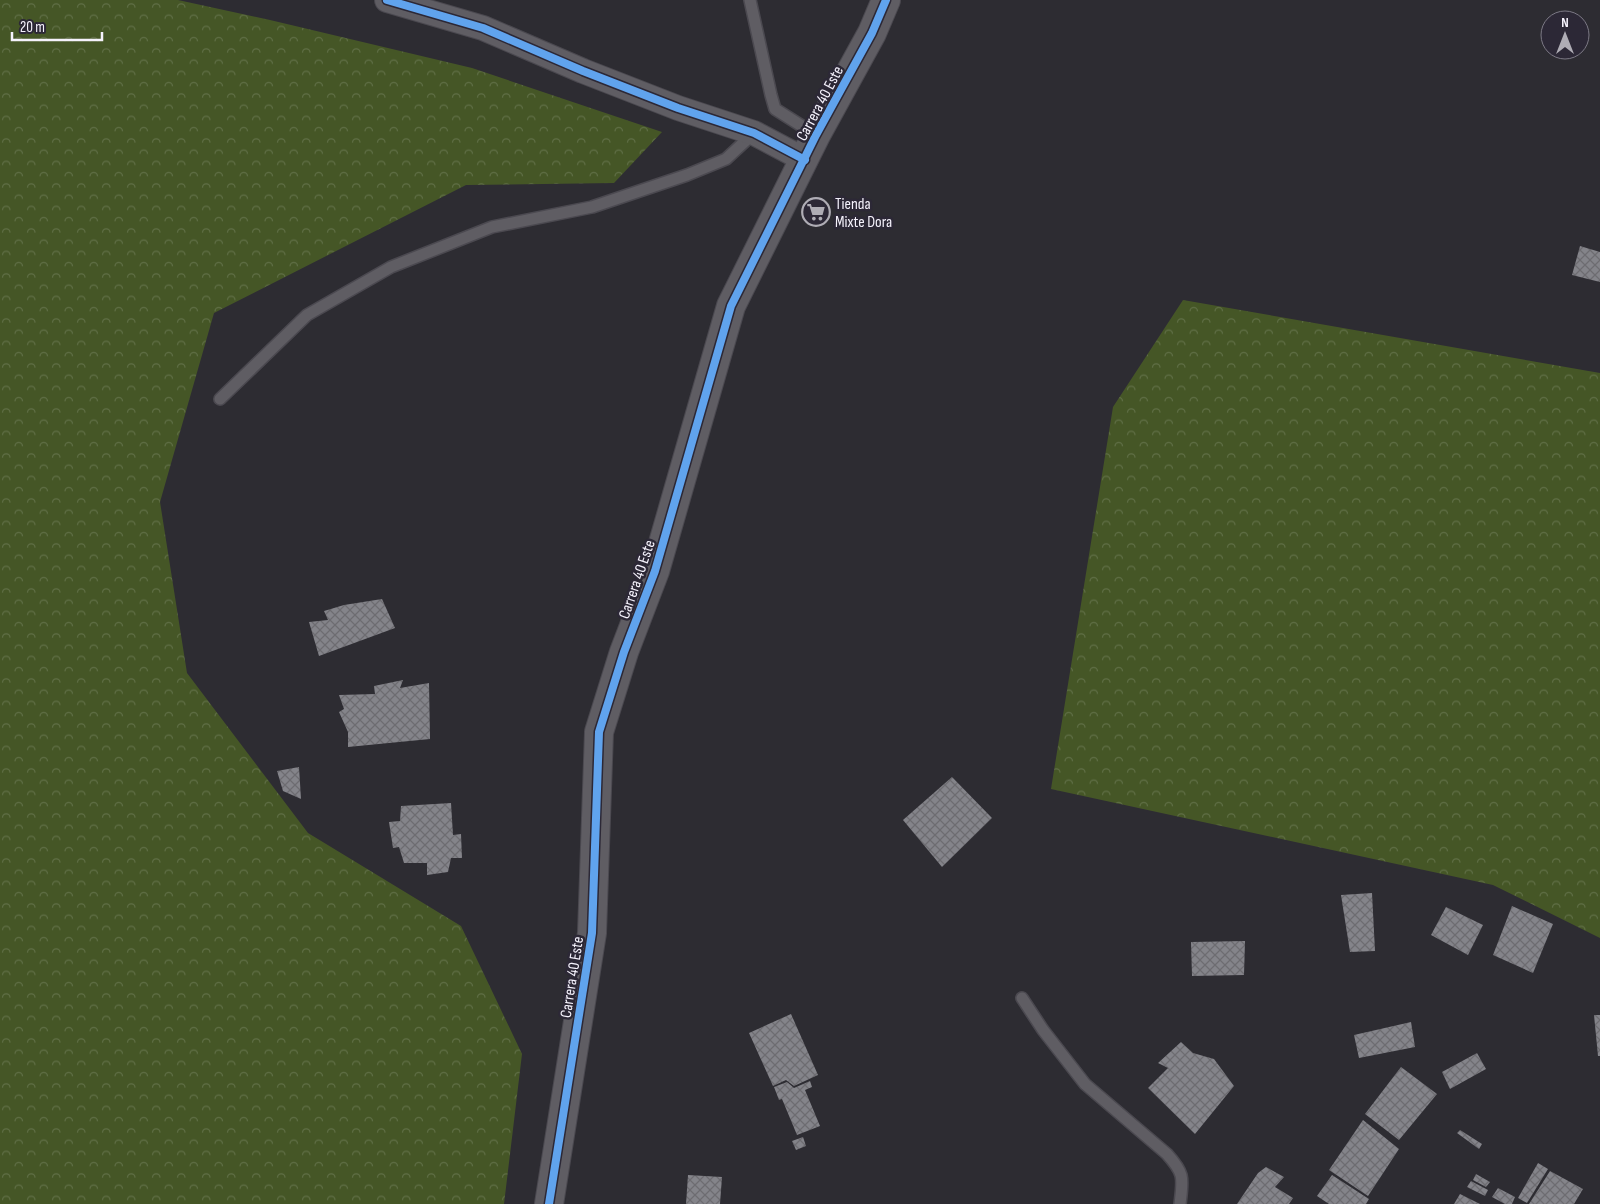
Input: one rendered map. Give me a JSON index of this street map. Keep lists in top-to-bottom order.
{
  "streets": {
    "street": ["Carrera 40 Este"]
  },
  "places": {
    "supermarket": ["Tienda Mixte Dora"]
  },
  "scale_bar": "20 m",
  "north": "top"
}
